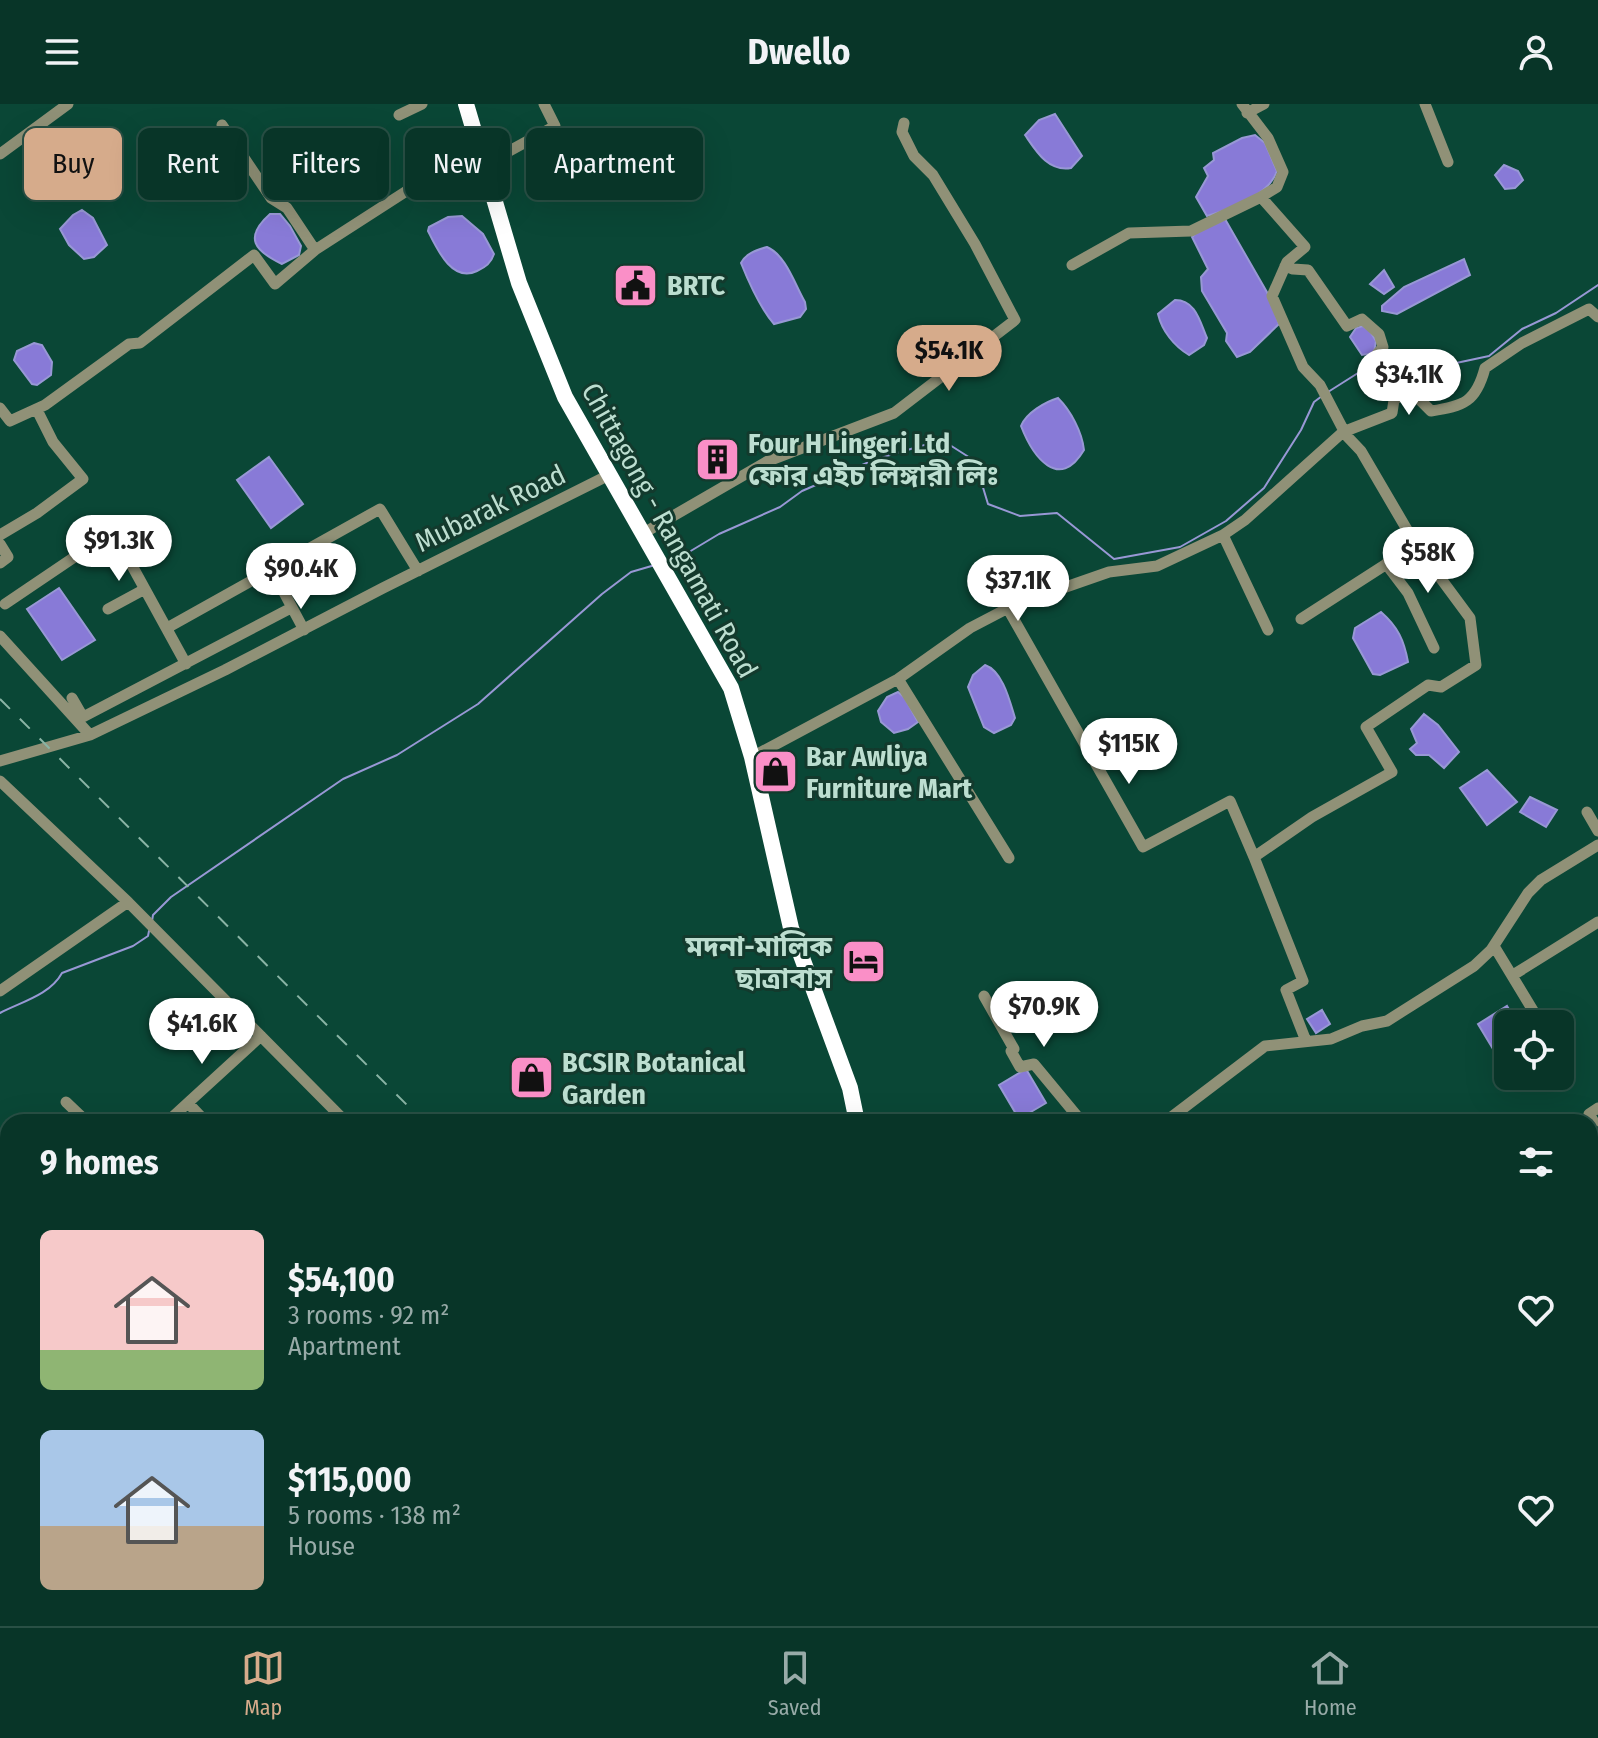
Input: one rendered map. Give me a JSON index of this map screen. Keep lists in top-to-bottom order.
{
  "streets": {
    "highway": ["Chittagong - Rangamati Road"],
    "street": ["Mubarak Road"]
  },
  "crossings": [
    ["Mubarak Road", "Chittagong - Rangamati Road"]
  ],
  "places": {
    "public building": ["BRTC"],
    "building": ["Four H Lingeri Ltd ফোর এইচ লিঙ্গারী লিঃ"],
    "shop": ["Bar Awliya Furniture Mart", "BCSIR Botanical Garden"],
    "hotel": ["মদনা-মালিক ছাত্রাবাস"]
  },
  "page": {
    "header": "Dwello",
    "chip": [
      "Buy",
      "Rent",
      "Filters",
      "New",
      "Apartment"
    ],
    "price": [
      "$54.1K",
      "$34.1K",
      "$91.3K",
      "$58K",
      "$90.4K",
      "$37.1K",
      "$115K",
      "$70.9K",
      "$41.6K"
    ],
    "heading": "9 homes",
    "list": [
      {
        "name": "$54,100",
        "note": "3 rooms · 92 m² · Apartment"
      },
      {
        "name": "$115,000",
        "note": "5 rooms · 138 m² · House"
      }
    ],
    "tabs": ["Map", "Saved", "Home"]
  }
}
